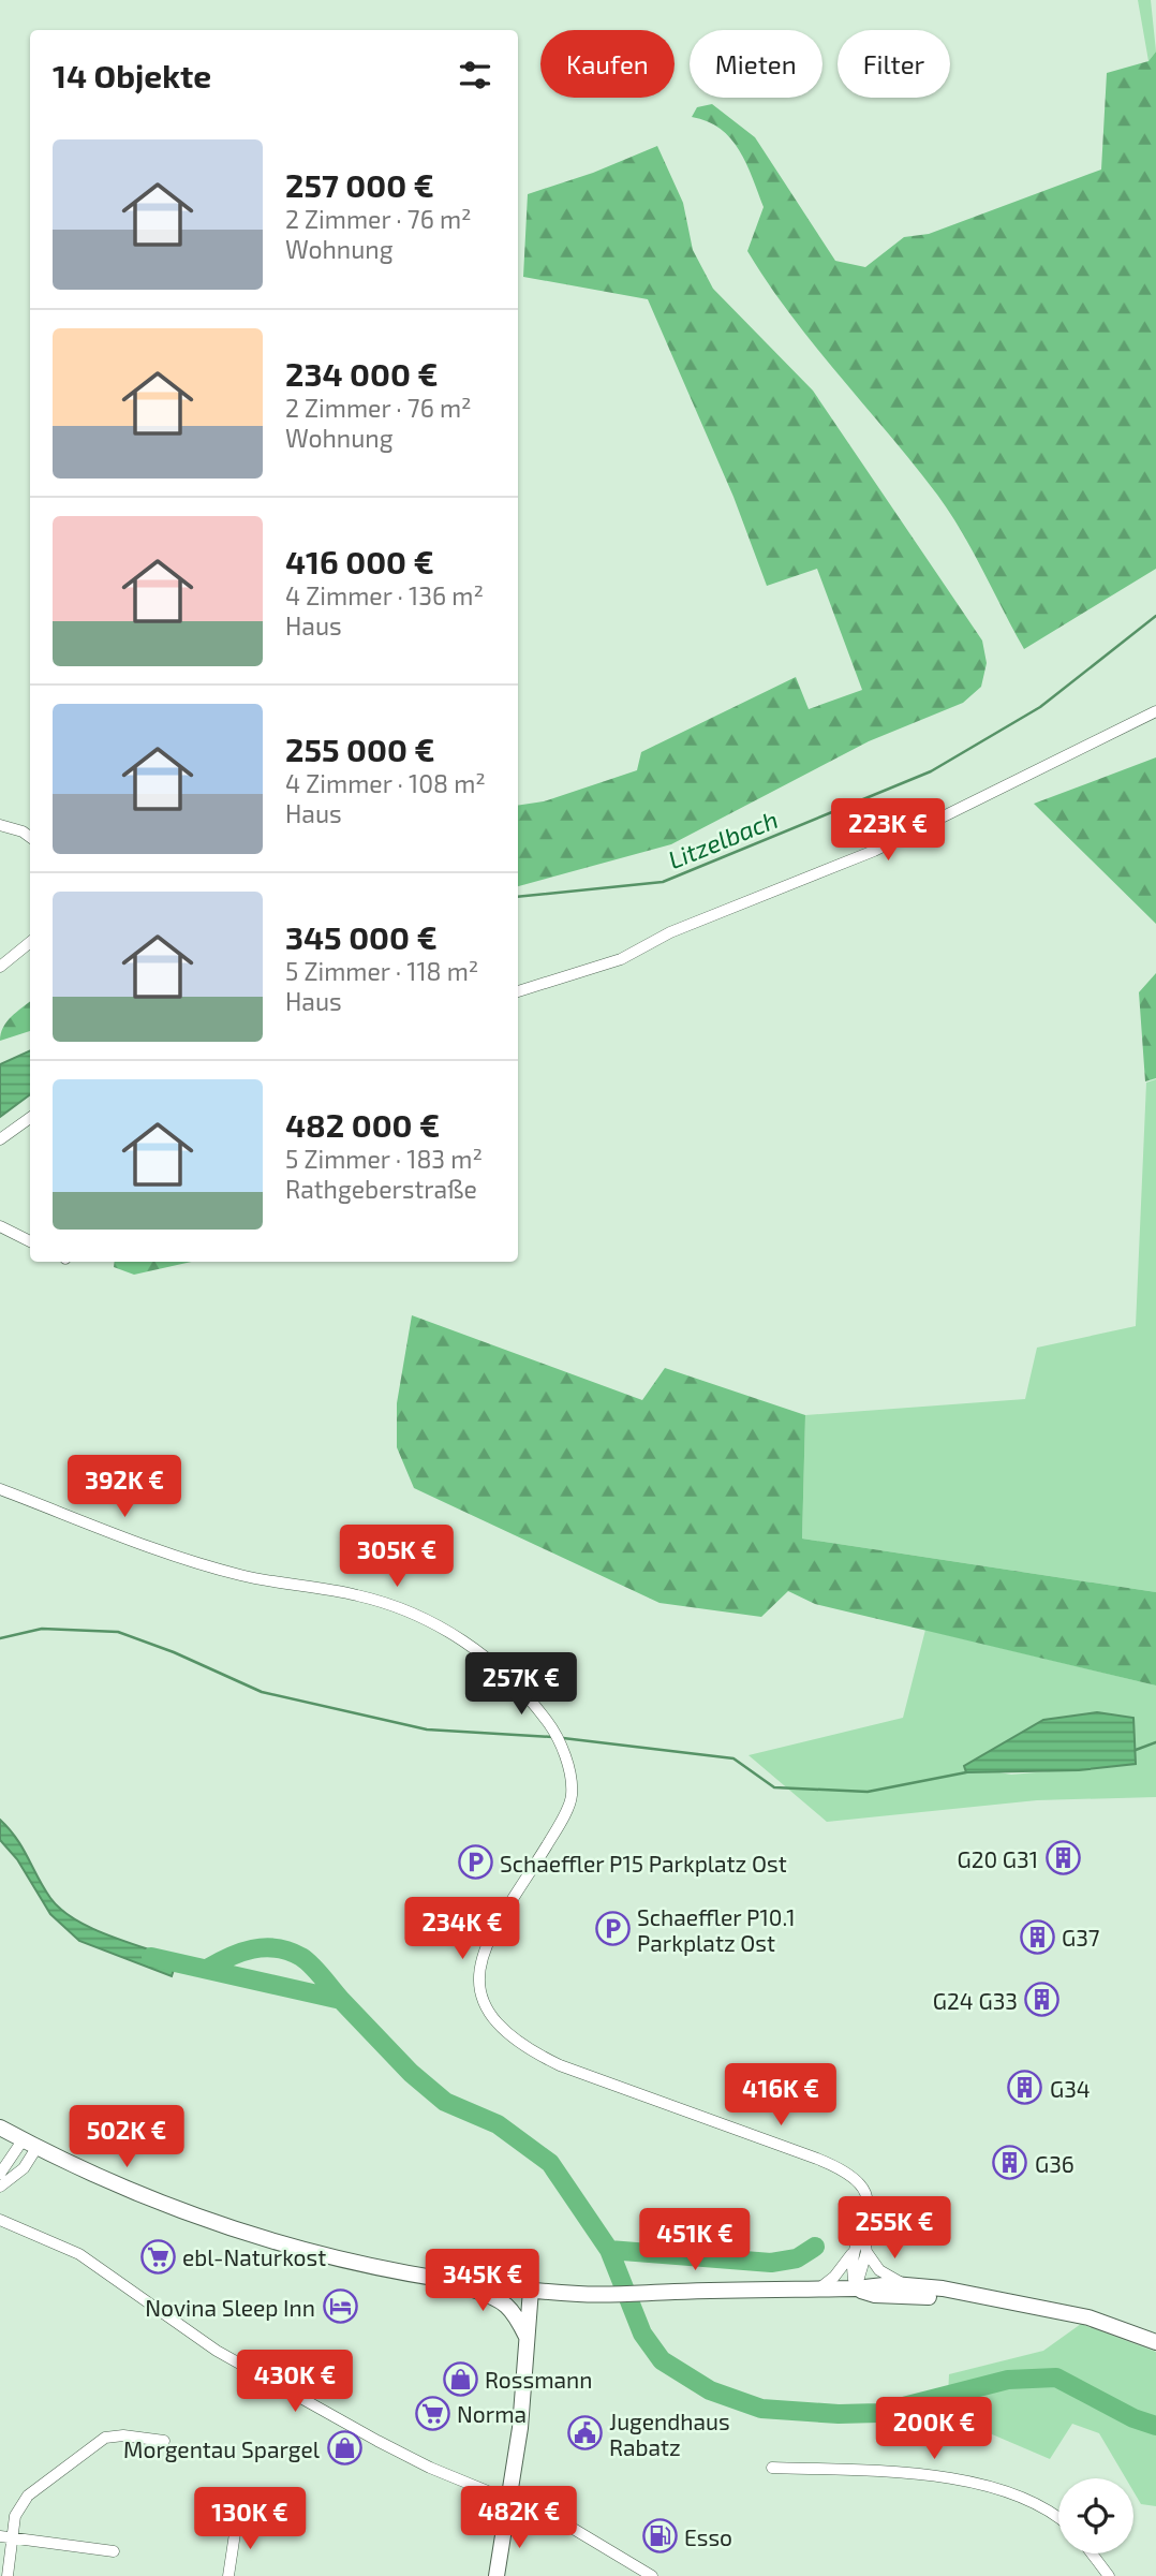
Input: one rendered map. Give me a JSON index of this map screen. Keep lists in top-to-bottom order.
{
  "water": ["Litzelbach"],
  "places": {
    "building": [
      "G20 G31",
      "G37",
      "G24 G33",
      "G34",
      "G36"
    ],
    "parking": ["Schaeffler P15 Parkplatz Ost", "Schaeffler P10.1 Parkplatz Ost"],
    "supermarket": ["ebl-Naturkost", "Norma"],
    "hotel": ["Novina Sleep Inn"],
    "shop": ["Rossmann", "Morgentau Spargel"],
    "public building": ["Jugendhaus Rabatz"],
    "fuel station": ["Esso"]
  },
  "page": {
    "chip": ["Kaufen", "Mieten", "Filter"],
    "heading": "14 Objekte",
    "list": [
      {
        "name": "257 000 €",
        "note": "2 Zimmer · 76 m² · Wohnung"
      },
      {
        "name": "234 000 €",
        "note": "2 Zimmer · 76 m² · Wohnung"
      },
      {
        "name": "416 000 €",
        "note": "4 Zimmer · 136 m² · Haus"
      },
      {
        "name": "255 000 €",
        "note": "4 Zimmer · 108 m² · Haus"
      },
      {
        "name": "345 000 €",
        "note": "5 Zimmer · 118 m² · Haus"
      },
      {
        "name": "482 000 €",
        "note": "5 Zimmer · 183 m² · Rathgeberstraße"
      }
    ],
    "price": [
      "223K €",
      "392K €",
      "305K €",
      "257K €",
      "234K €",
      "416K €",
      "502K €",
      "255K €",
      "451K €",
      "345K €",
      "430K €",
      "200K €",
      "482K €",
      "130K €"
    ]
  }
}
